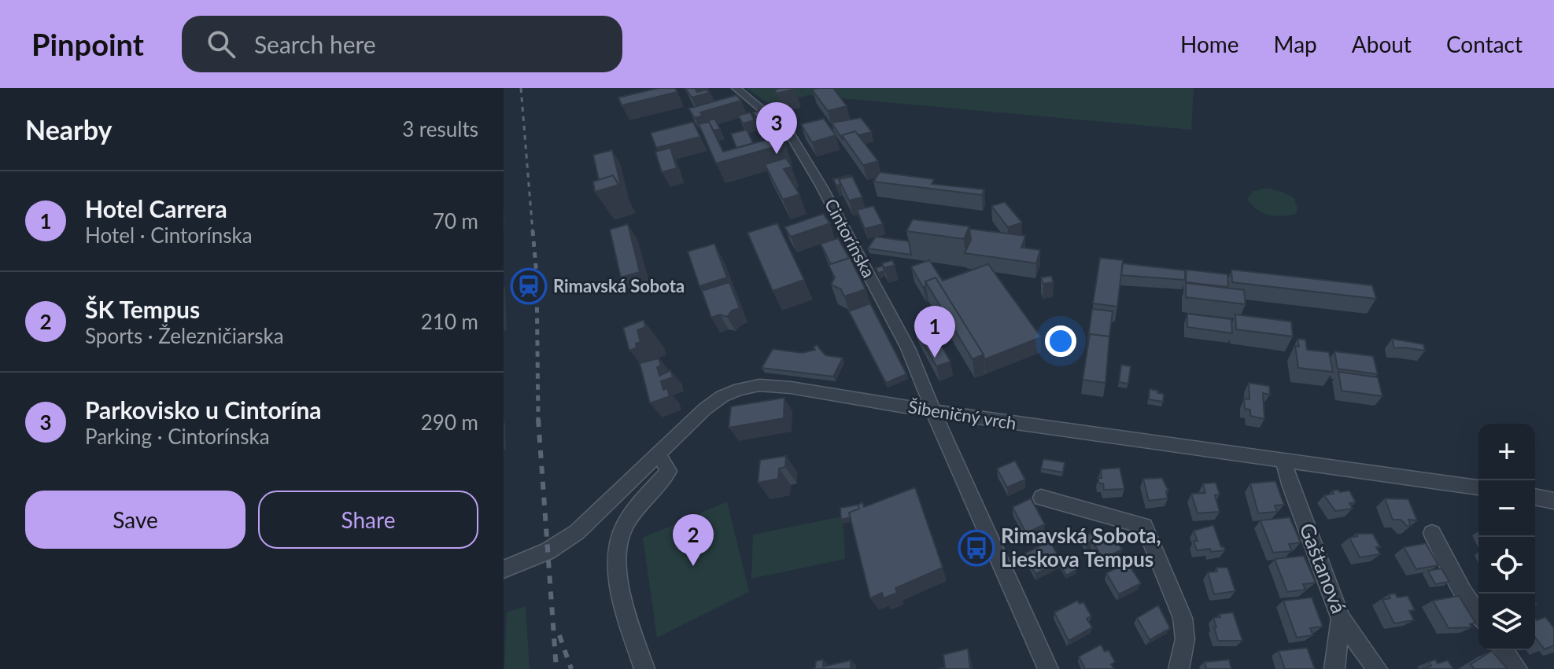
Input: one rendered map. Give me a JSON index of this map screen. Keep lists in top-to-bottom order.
{
  "streets": {
    "street": ["Cintorínska", "Šibeničný vrch", "Gaštanová"]
  },
  "crossings": [
    ["Cintorínska", "Šibeničný vrch"],
    ["Šibeničný vrch", "Gaštanová"]
  ],
  "places": {
    "station": ["Rimavská Sobota"],
    "bus stop": ["Rimavská Sobota, Lieskova Tempus"]
  },
  "page": {
    "header": "Pinpoint",
    "search": "Search here",
    "nav": [
      "Home",
      "Map",
      "About",
      "Contact"
    ],
    "heading": ["Nearby", "3 results"],
    "pins": ["3", "1", "2"],
    "list": [
      {
        "mark": "1",
        "name": "Hotel Carrera",
        "note": "Hotel · Cintorínska",
        "value": "70 m"
      },
      {
        "mark": "2",
        "name": "ŠK Tempus",
        "note": "Sports · Železničiarska",
        "value": "210 m"
      },
      {
        "mark": "3",
        "name": "Parkovisko u Cintorína",
        "note": "Parking · Cintorínska",
        "value": "290 m"
      }
    ],
    "map_buttons": ["+", "−"],
    "buttons": ["Save", "Share"]
  }
}
